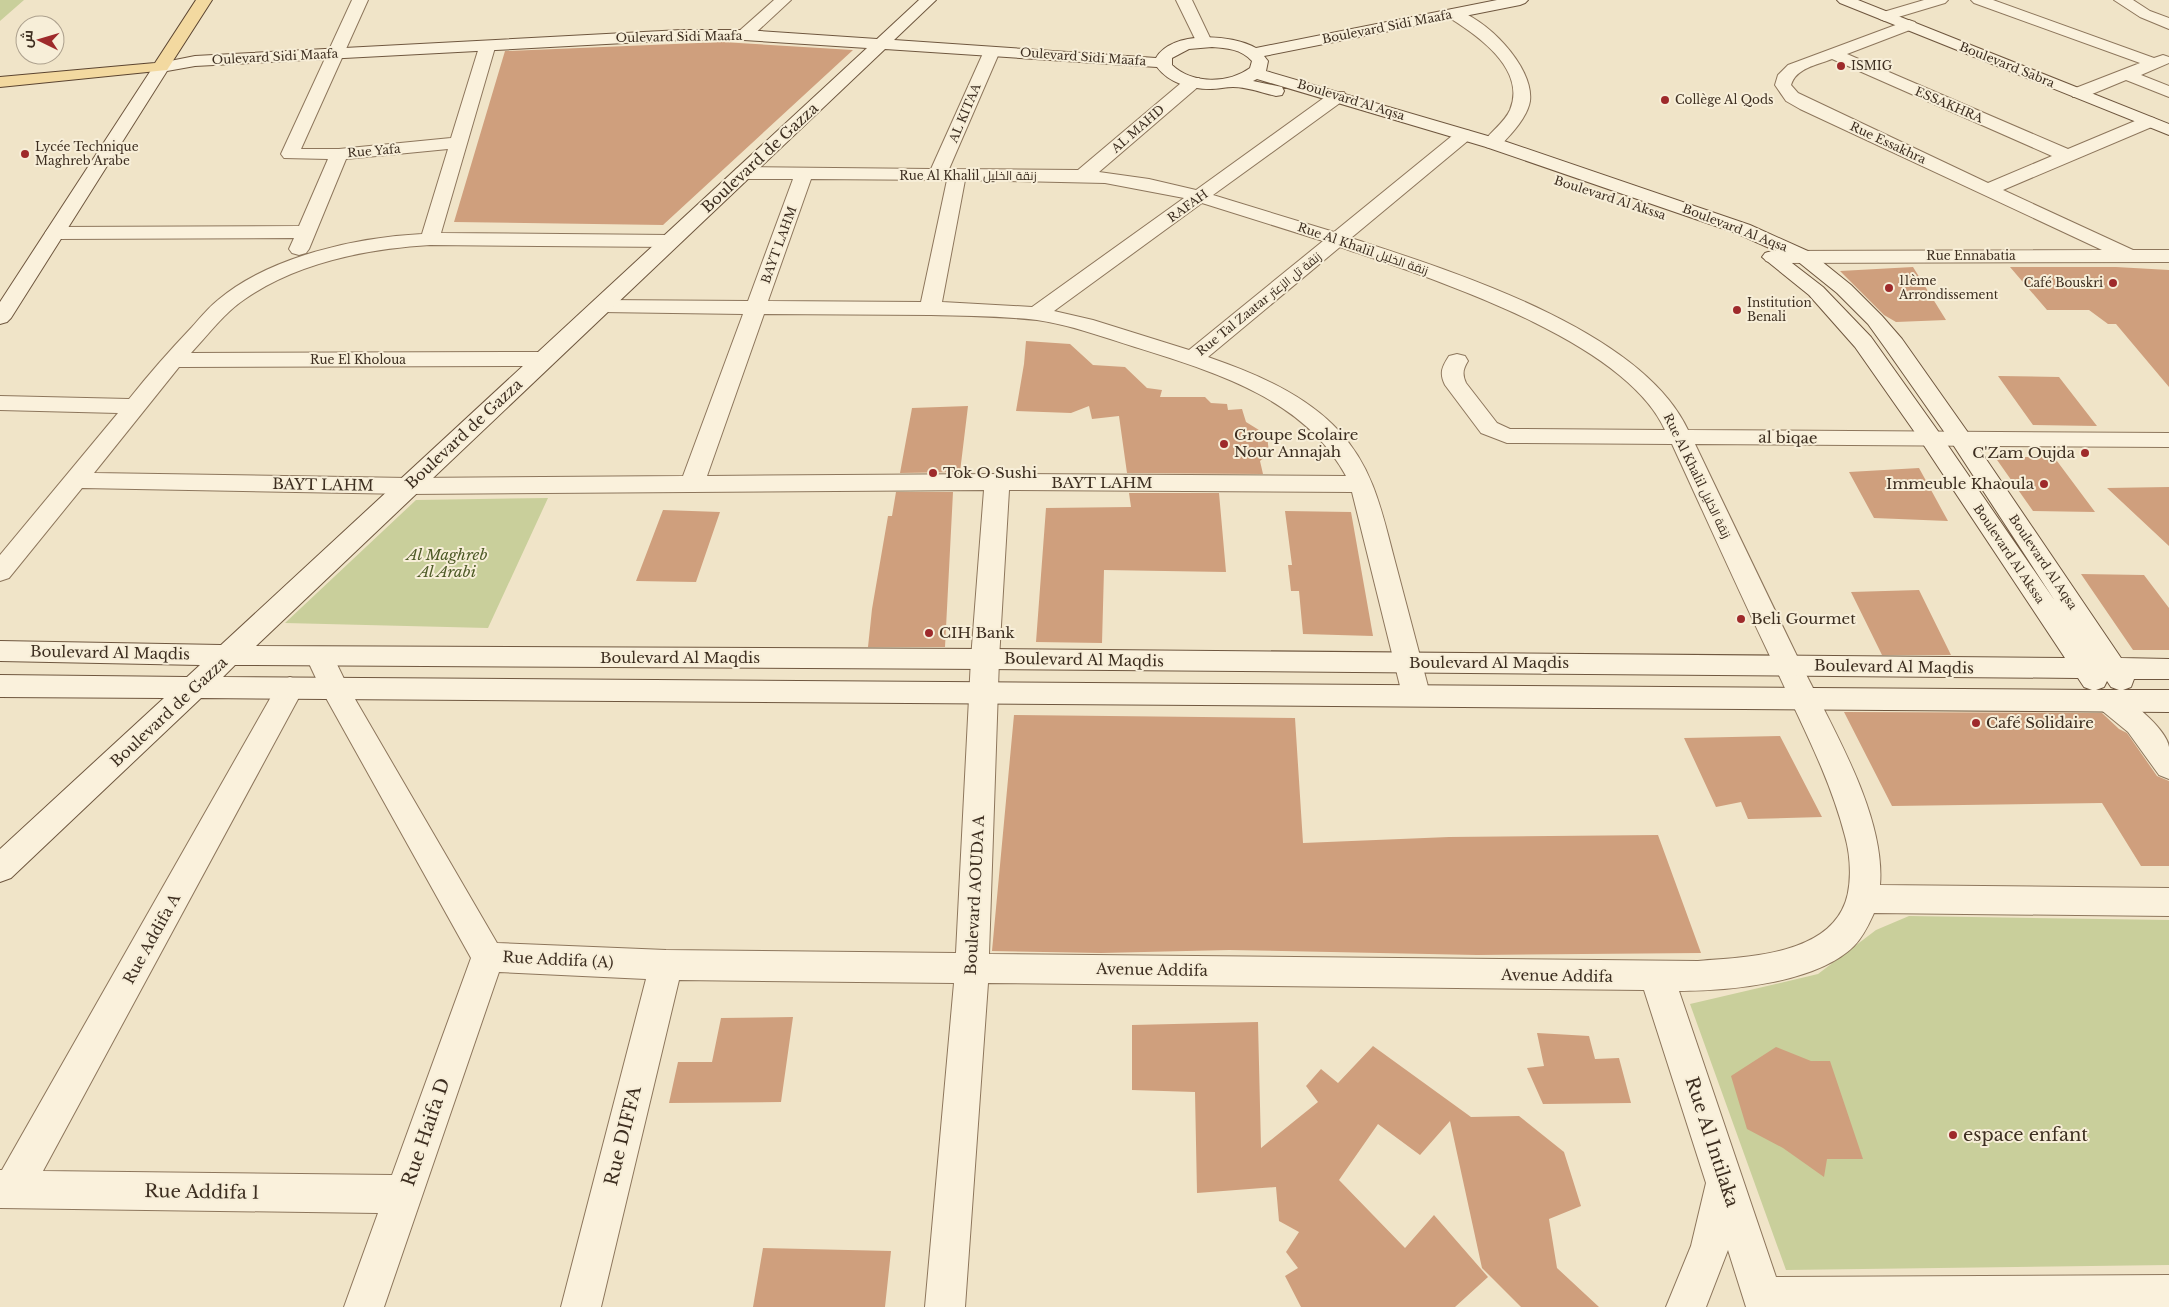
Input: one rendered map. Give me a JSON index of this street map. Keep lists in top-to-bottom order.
{
  "streets": {
    "street": [
      "Boulevard Sidi Maafa",
      "Oulevard Sidi Maafa",
      "Boulevard Sabra",
      "Boulevard Al Aqsa",
      "ESSAKHRA",
      "AL KITAA",
      "AL MAHD",
      "Rue Essakhra",
      "Rue Yafa",
      "Boulevard de Gazza",
      "Rue Al Khalil زنقة الخليل",
      "Boulevard Al Akssa",
      "RAFAH",
      "BAYT LAHM",
      "Rue Ennabatia",
      "Rue Tal Zaatar زنقة تل الزعتر",
      "Rue El Kholoua",
      "al biqae",
      "Boulevard Al Maqdis",
      "Boulevard AOUDA A",
      "Rue Addifa A",
      "Rue Addifa (A)",
      "Avenue Addifa",
      "Rue Haifa D",
      "Rue DIFFA",
      "Rue Al Intilaka",
      "Rue Addifa 1"
    ]
  },
  "crossings": [
    ["Boulevard Sidi Maafa", "Boulevard Al Aqsa"],
    ["Boulevard Sidi Maafa", "Boulevard Al Akssa"],
    ["Oulevard Sidi Maafa", "Boulevard Al Aqsa"],
    ["Oulevard Sidi Maafa", "AL KITAA"],
    ["Oulevard Sidi Maafa", "Rue Yafa"],
    ["Oulevard Sidi Maafa", "Boulevard de Gazza"],
    ["Boulevard Sabra", "Rue Essakhra"],
    ["Boulevard Al Aqsa", "Boulevard Al Akssa"],
    ["Boulevard Al Aqsa", "RAFAH"],
    ["Boulevard Al Aqsa", "Rue Ennabatia"],
    ["Boulevard Al Aqsa", "Rue Tal Zaatar زنقة تل الزعتر"],
    ["Boulevard Al Aqsa", "al biqae"],
    ["Boulevard Al Aqsa", "Boulevard Al Maqdis"],
    ["ESSAKHRA", "Rue Essakhra"],
    ["AL KITAA", "Rue Al Khalil زنقة الخليل"],
    ["AL MAHD", "Rue Al Khalil زنقة الخليل"],
    ["Rue Essakhra", "Rue Ennabatia"],
    ["Boulevard de Gazza", "Rue Al Khalil زنقة الخليل"],
    ["Boulevard de Gazza", "BAYT LAHM"],
    ["Boulevard de Gazza", "Rue El Kholoua"],
    ["Boulevard de Gazza", "Boulevard Al Maqdis"],
    ["Rue Al Khalil زنقة الخليل", "RAFAH"],
    ["Rue Al Khalil زنقة الخليل", "BAYT LAHM"],
    ["Rue Al Khalil زنقة الخليل", "Rue Tal Zaatar زنقة تل الزعتر"],
    ["Rue Al Khalil زنقة الخليل", "al biqae"],
    ["Rue Al Khalil زنقة الخليل", "Boulevard Al Maqdis"],
    ["Rue Al Khalil زنقة الخليل", "Avenue Addifa"],
    ["Boulevard Al Akssa", "RAFAH"],
    ["Boulevard Al Akssa", "Rue Ennabatia"],
    ["Boulevard Al Akssa", "Rue Tal Zaatar زنقة تل الزعتر"],
    ["Boulevard Al Akssa", "al biqae"],
    ["Boulevard Al Akssa", "Boulevard Al Maqdis"],
    ["BAYT LAHM", "Boulevard AOUDA A"],
    ["Boulevard Al Maqdis", "Boulevard AOUDA A"],
    ["Boulevard Al Maqdis", "Rue Addifa A"],
    ["Boulevard Al Maqdis", "Rue Addifa (A)"],
    ["Boulevard Al Maqdis", "Avenue Addifa"],
    ["Boulevard AOUDA A", "Rue Addifa (A)"],
    ["Boulevard AOUDA A", "Avenue Addifa"],
    ["Rue Addifa A", "Rue Addifa 1"],
    ["Rue Addifa (A)", "Avenue Addifa"],
    ["Rue Addifa (A)", "Rue Haifa D"],
    ["Rue Addifa (A)", "Rue DIFFA"],
    ["Avenue Addifa", "Rue Al Intilaka"],
    ["Rue Haifa D", "Rue Addifa 1"]
  ],
  "parks": ["Al Maghreb Al Arabi"],
  "places": [
    "ISMIG",
    "Collège Al Qods",
    "Lycée Technique Maghreb Arabe",
    "Café Bouskri",
    "11ème Arrondissement",
    "Institution Benali",
    "Groupe Scolaire Nour Annajah",
    "C'Zam Oujda",
    "Tok O Sushi",
    "Immeuble Khaoula",
    "Beli Gourmet",
    "CIH Bank",
    "Café Solidaire",
    "espace enfant"
  ],
  "north": "left"
}
